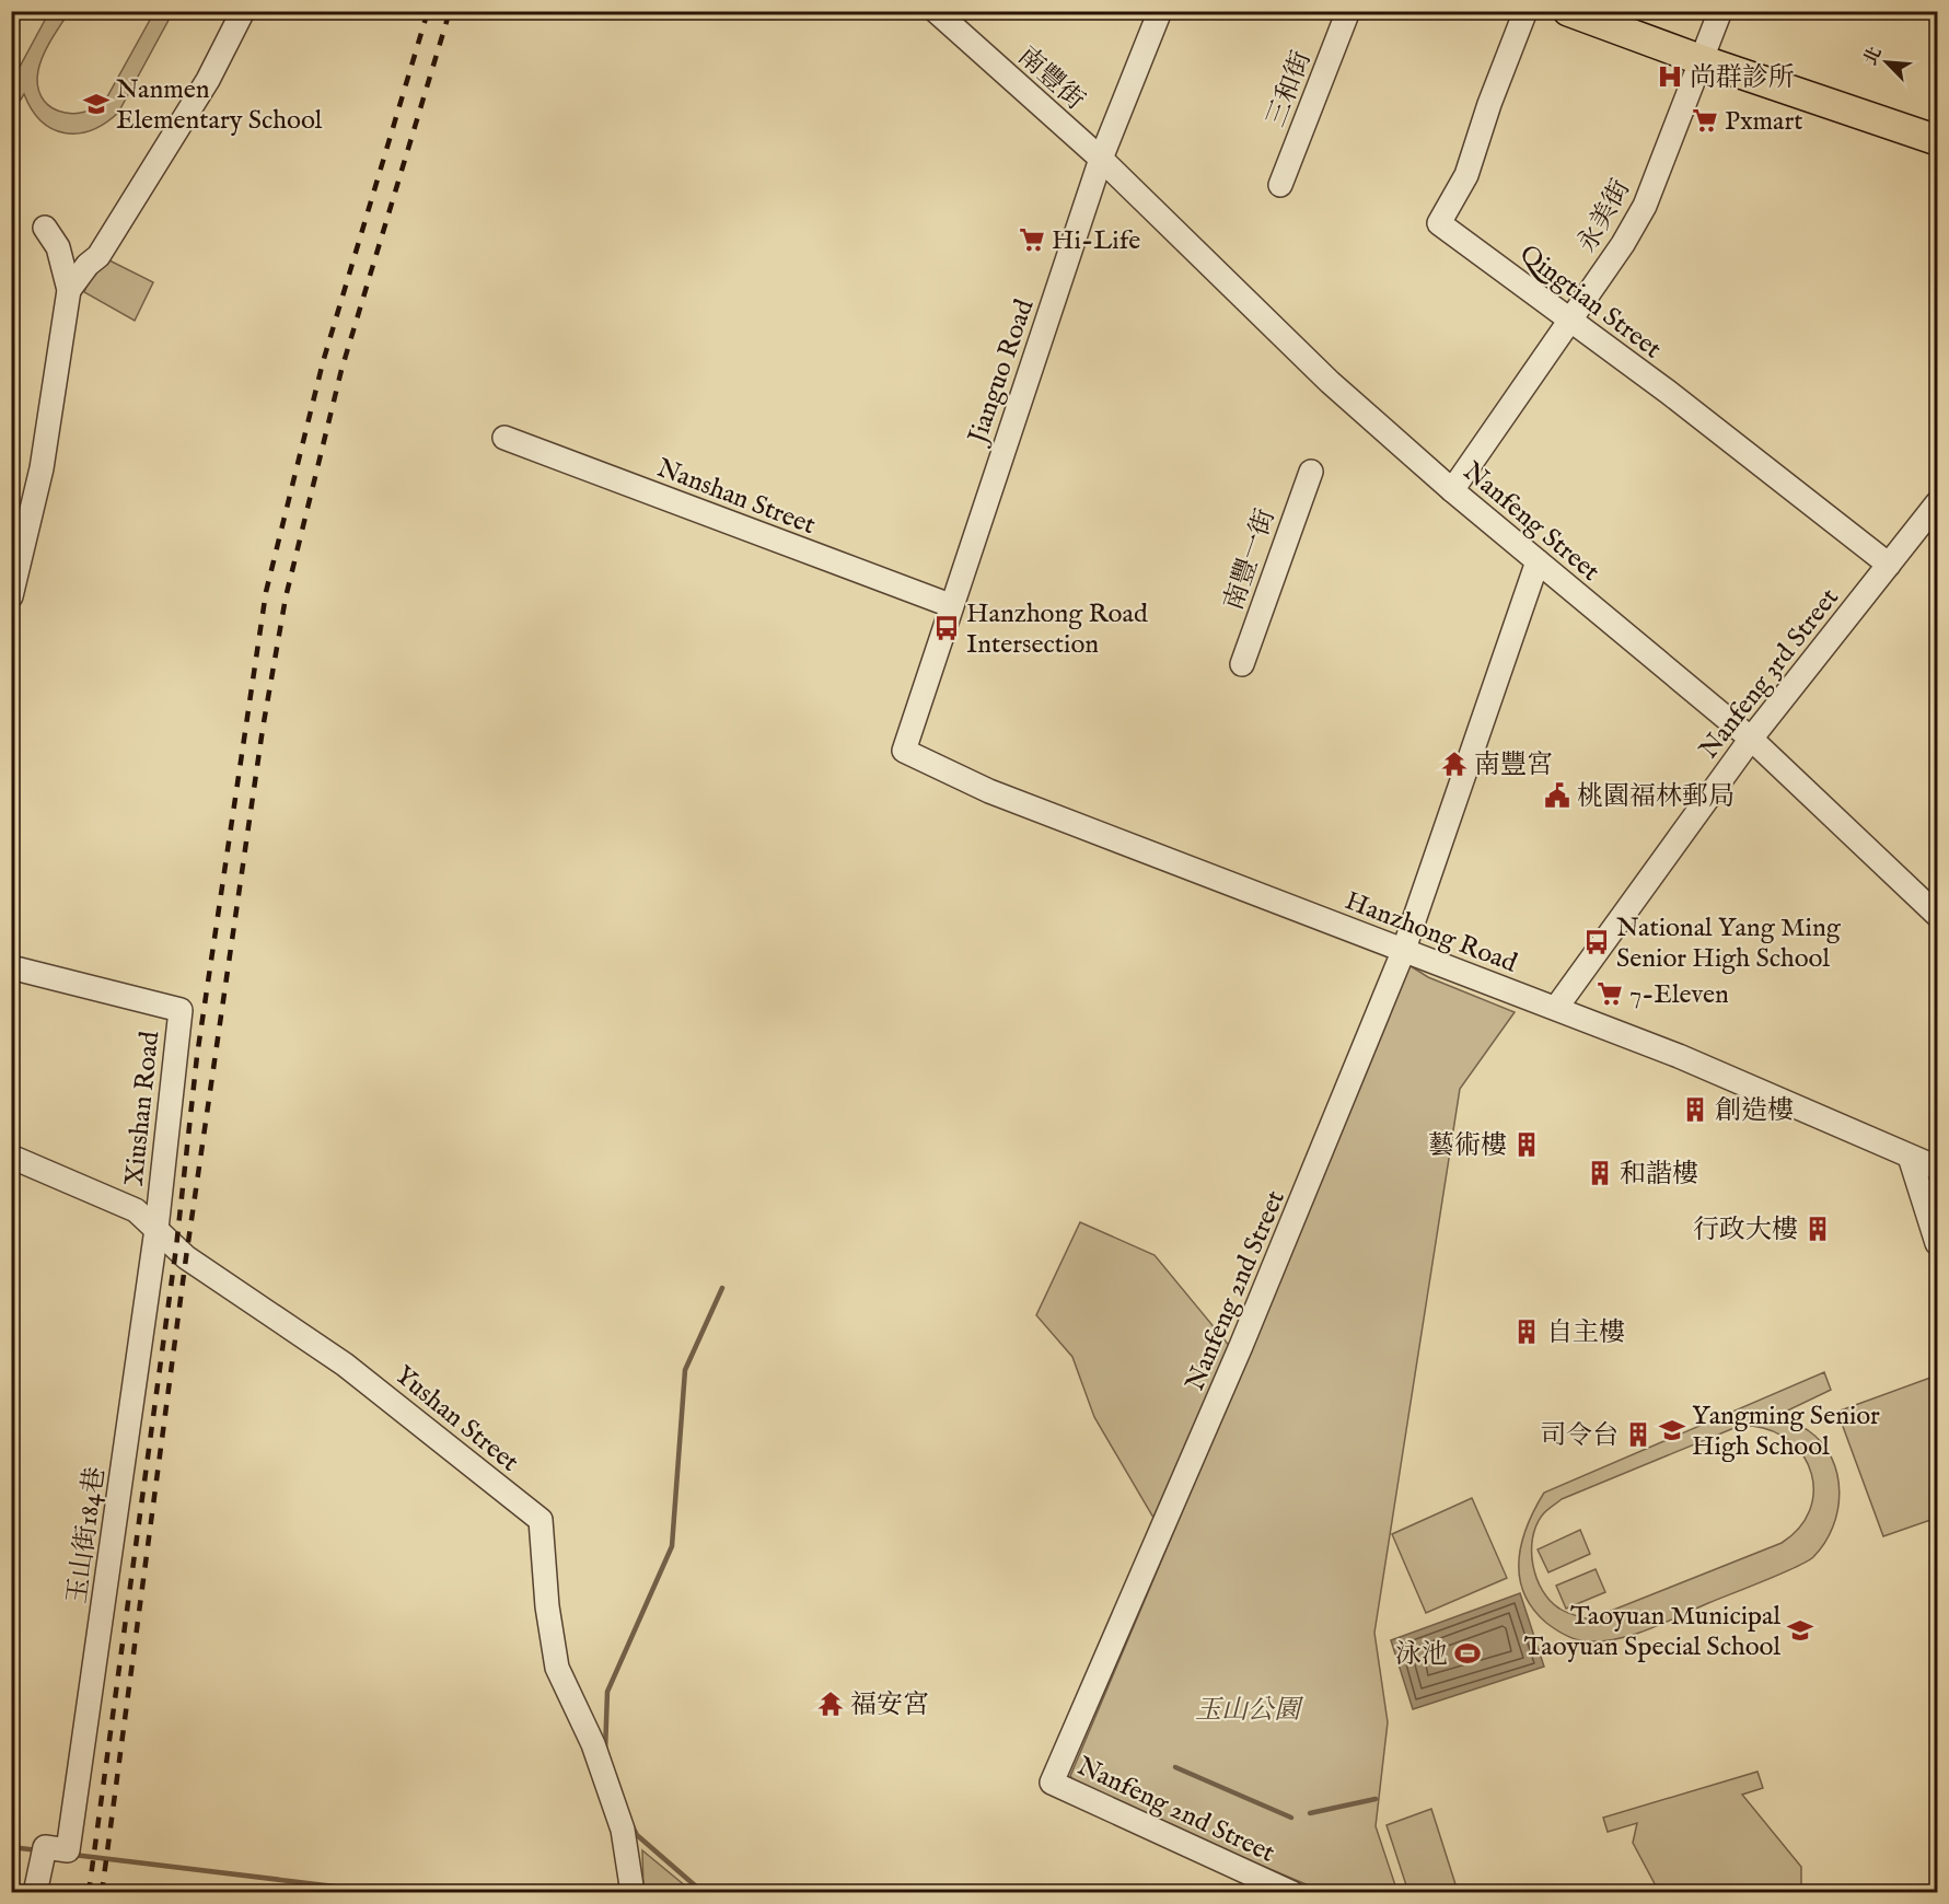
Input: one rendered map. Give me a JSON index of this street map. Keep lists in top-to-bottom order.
{
  "streets": {
    "street": [
      "南豐街",
      "三和街",
      "永美街",
      "Qingtian Street",
      "Jianguo Road",
      "Nanshan Street",
      "Nanfeng Street",
      "南豐一街",
      "Nanfeng 3rd Street",
      "Hanzhong Road",
      "Xiushan Road",
      "Nanfeng 2nd Street",
      "Yushan Street",
      "玉山街184巷"
    ]
  },
  "crossings": [
    ["南豐街", "Jianguo Road"],
    ["南豐街", "Nanfeng Street"],
    ["永美街", "Qingtian Street"],
    ["永美街", "Nanfeng Street"],
    ["Qingtian Street", "Nanfeng 3rd Street"],
    ["Jianguo Road", "Nanshan Street"],
    ["Jianguo Road", "Nanfeng Street"],
    ["Jianguo Road", "Hanzhong Road"],
    ["Nanfeng Street", "Nanfeng 3rd Street"],
    ["Nanfeng Street", "Nanfeng 2nd Street"],
    ["Nanfeng 3rd Street", "Hanzhong Road"],
    ["Hanzhong Road", "Nanfeng 2nd Street"],
    ["Xiushan Road", "Yushan Street"],
    ["Xiushan Road", "玉山街184巷"],
    ["Yushan Street", "玉山街184巷"]
  ],
  "parks": ["玉山公園"],
  "places": {
    "hospital": ["尚群診所"],
    "school or university": ["Nanmen Elementary School", "Yangming Senior High School", "Taoyuan Municipal Taoyuan Special School"],
    "supermarket": ["Pxmart", "Hi-Life", "7-Eleven"],
    "bus stop": ["Hanzhong Road Intersection", "National Yang Ming Senior High School"],
    "temple": ["南豐宮", "福安宮"],
    "public building": ["桃園福林郵局"],
    "building": [
      "創造樓",
      "藝術樓",
      "和諧樓",
      "行政大樓",
      "自主樓",
      "司令台"
    ],
    "sports": ["泳池"]
  },
  "north": "top left"
}
